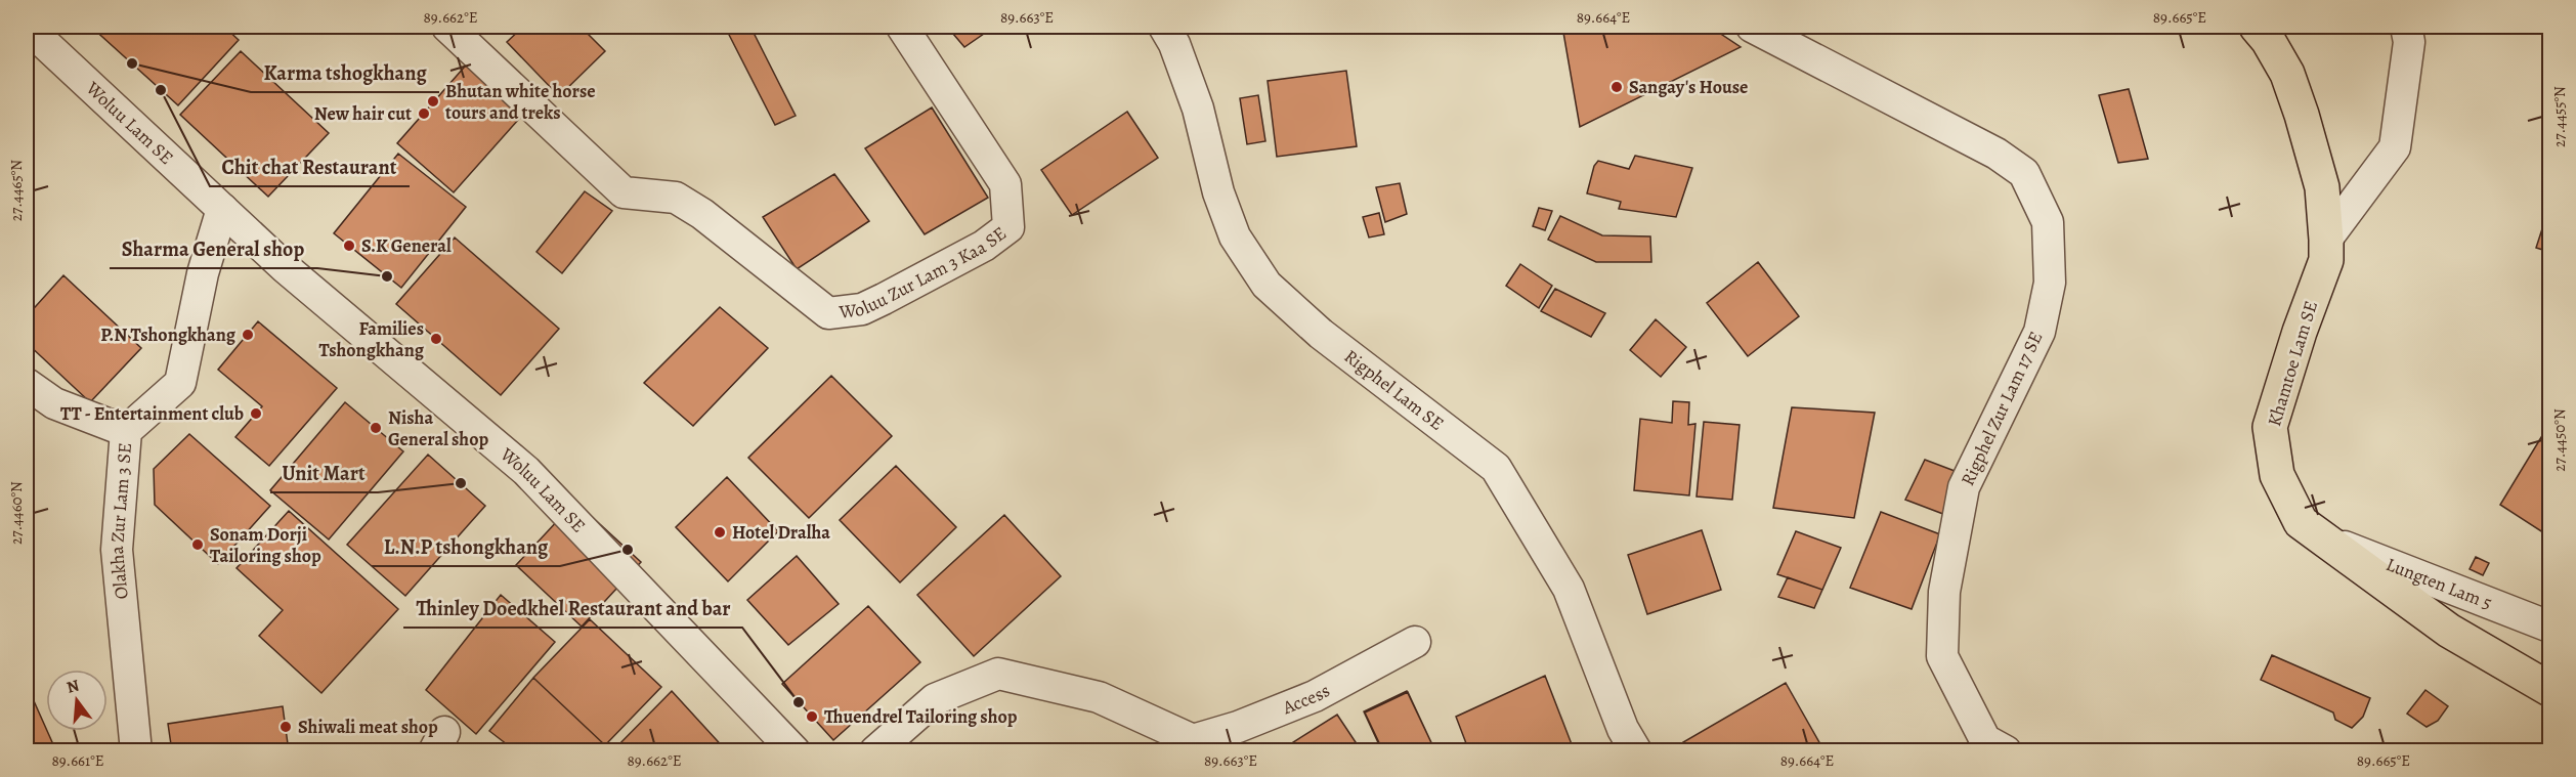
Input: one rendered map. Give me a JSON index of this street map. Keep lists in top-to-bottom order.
{
  "streets": {
    "main road": ["Khamtoe Lam SE"],
    "street": [
      "Woluu Lam SE",
      "Woluu Zur Lam 3 Kaa SE",
      "Rigphel Lam SE",
      "Rigphel Zur Lam 17 SE",
      "Olakha Zur Lam 3 SE",
      "Lungten Lam 5",
      "Access"
    ]
  },
  "crossings": [
    ["Woluu Lam SE", "Olakha Zur Lam 3 SE"],
    ["Khamtoe Lam SE", "Lungten Lam 5"]
  ],
  "places": [
    "Karma tshogkhang",
    "Sangay's House",
    "Chit chat Restaurant",
    "Bhutan white horse tours and treks",
    "New hair cut",
    "S.K General",
    "Sharma General shop",
    "P.N Tshongkhang",
    "Families Tshongkhang",
    "TT - Entertainment club",
    "Nisha General shop",
    "Unit Mart",
    "Hotel Dralha",
    "Sonam Dorji Tailoring shop",
    "L.N.P tshongkhang",
    "Thinley Doedkhel Restaurant and bar",
    "Thuendrel Tailoring shop",
    "Shiwali meat shop"
  ],
  "north": "top",
  "coordinates": [
    "89.662°E",
    "89.663°E",
    "89.664°E",
    "89.665°E",
    "27.4455°N",
    "27.4465°N",
    "27.4450°N",
    "27.4460°N",
    "89.661°E"
  ]
}
